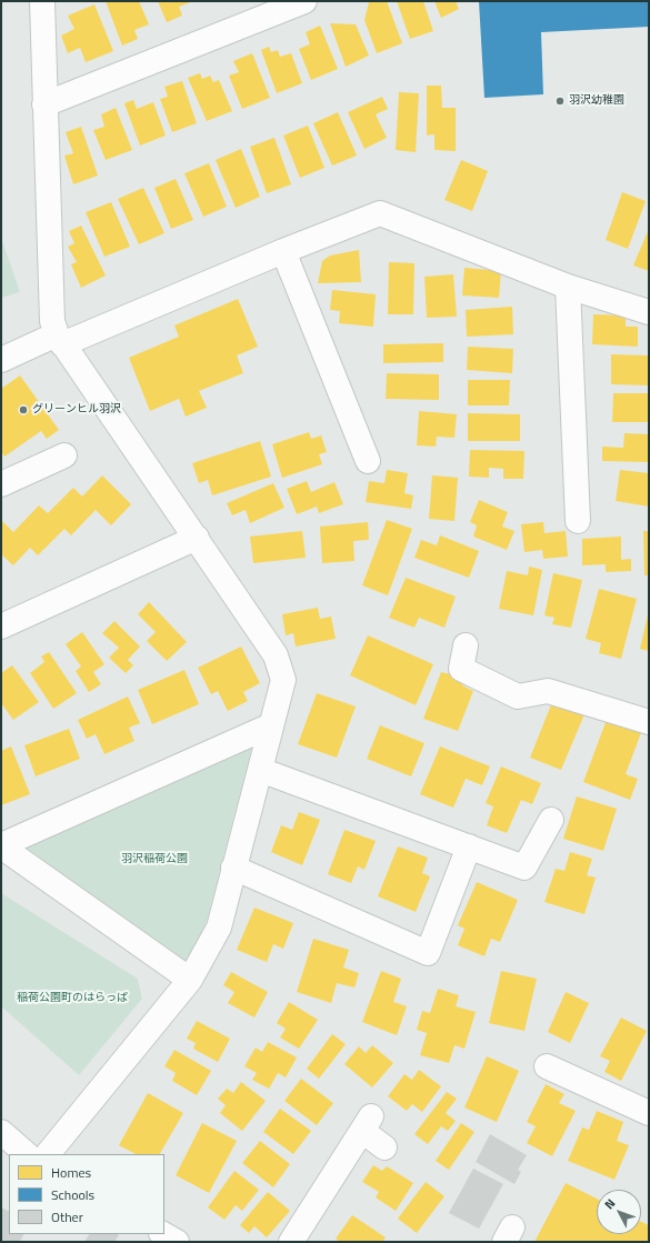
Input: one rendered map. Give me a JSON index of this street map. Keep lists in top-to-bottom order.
{
  "parks": ["羽沢稲荷公園", "稲荷公園町のはらっぱ"],
  "places": ["羽沢幼稚園", "グリーンヒル羽沢"],
  "legend": ["Homes", "Schools", "Other"],
  "north": "top left"
}
